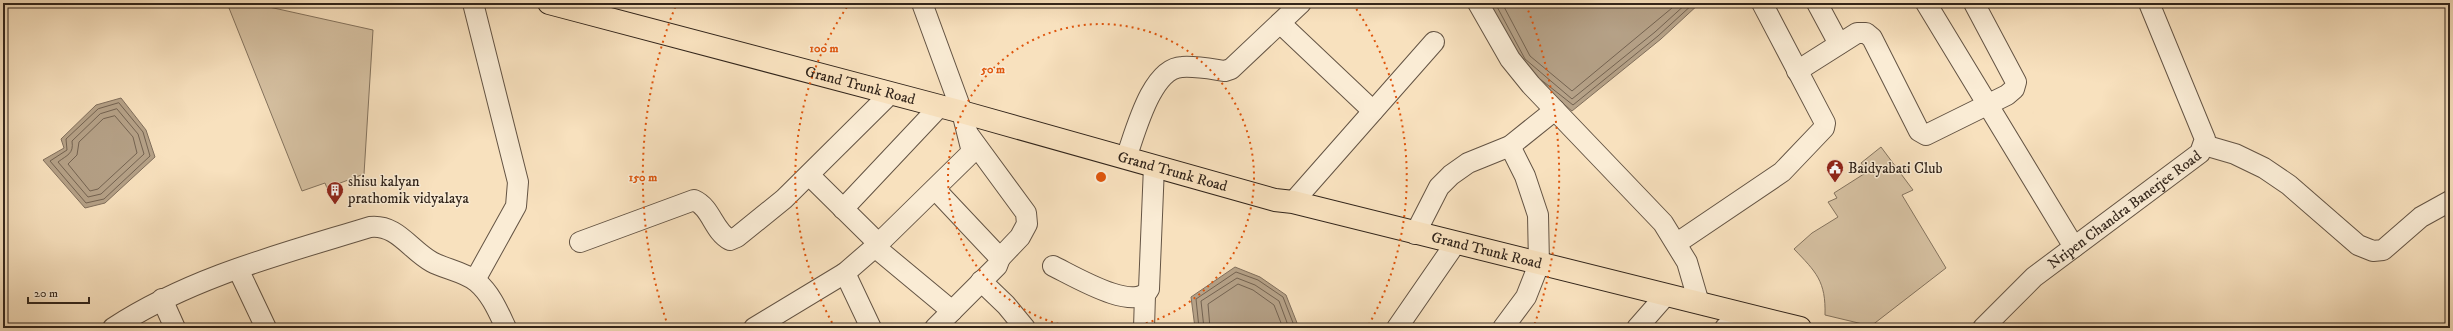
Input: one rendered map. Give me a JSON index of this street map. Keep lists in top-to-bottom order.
{
  "streets": {
    "main road": ["Grand Trunk Road"],
    "street": ["Nripen Chandra Banerjee Road"]
  },
  "places": {
    "public building": ["Baidyabati Club"],
    "building": ["shisu kalyan prathomik vidyalaya"]
  },
  "scale_bar": "20 m",
  "rings": ["100 m", "50 m", "150 m"]
}
